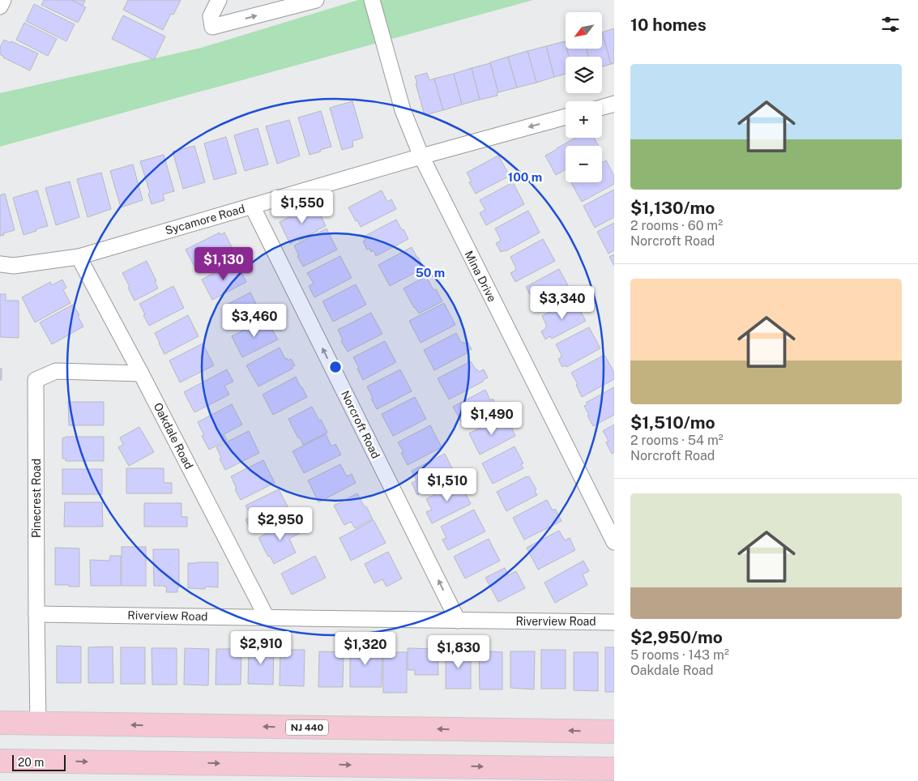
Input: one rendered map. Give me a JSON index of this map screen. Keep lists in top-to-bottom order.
{
  "streets": {
    "highway": ["NJ 440"],
    "street": [
      "Sycamore Road",
      "Mina Drive",
      "Norcroft Road",
      "Oakdale Road",
      "Pinecrest Road",
      "Riverview Road"
    ]
  },
  "crossings": [
    ["Sycamore Road", "Mina Drive"],
    ["Sycamore Road", "Norcroft Road"],
    ["Sycamore Road", "Oakdale Road"],
    ["Norcroft Road", "Riverview Road"],
    ["Oakdale Road", "Pinecrest Road"],
    ["Oakdale Road", "Riverview Road"],
    ["Pinecrest Road", "Riverview Road"],
    ["Pinecrest Road", "NJ 440"]
  ],
  "one_way": ["Norcroft Road"],
  "scale_bar": "20 m",
  "north": "bottom left",
  "page": {
    "heading": "10 homes",
    "map_buttons": ["+", "−"],
    "list": [
      {
        "name": "$1,130/mo",
        "note": "2 rooms · 60 m² · Norcroft Road"
      },
      {
        "name": "$1,510/mo",
        "note": "2 rooms · 54 m² · Norcroft Road"
      },
      {
        "name": "$2,950/mo",
        "note": "5 rooms · 143 m² · Oakdale Road"
      }
    ],
    "price": [
      "$1,550",
      "$1,130",
      "$3,340",
      "$3,460",
      "$1,490",
      "$1,510",
      "$2,950",
      "$2,910",
      "$1,320",
      "$1,830"
    ],
    "scale": "20 m"
  },
  "rings": ["100 m", "50 m"]
}
